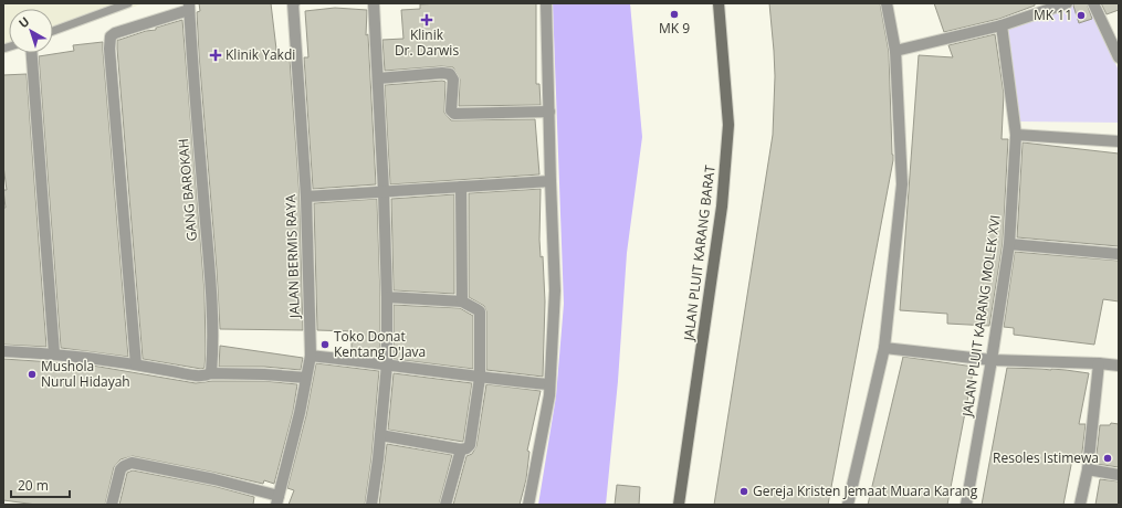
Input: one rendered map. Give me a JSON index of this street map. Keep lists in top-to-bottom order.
{
  "streets": {
    "street": [
      "GANG BAROKAH",
      "JALAN PLUIT KARANG BARAT",
      "JALAN BERMIS RAYA",
      "JALAN PLUIT KARANG MOLEK XVI"
    ]
  },
  "places": {
    "other": [
      "MK 9",
      "MK 11",
      "Toko Donat Kentang D'Java",
      "Mushola Nurul Hidayah",
      "Resoles Istimewa",
      "Gereja Kristen Jemaat Muara Karang"
    ],
    "health": ["Klinik Dr. Darwis", "Klinik Yakdi"]
  },
  "scale_bar": "20 m",
  "north": "top left"
}
